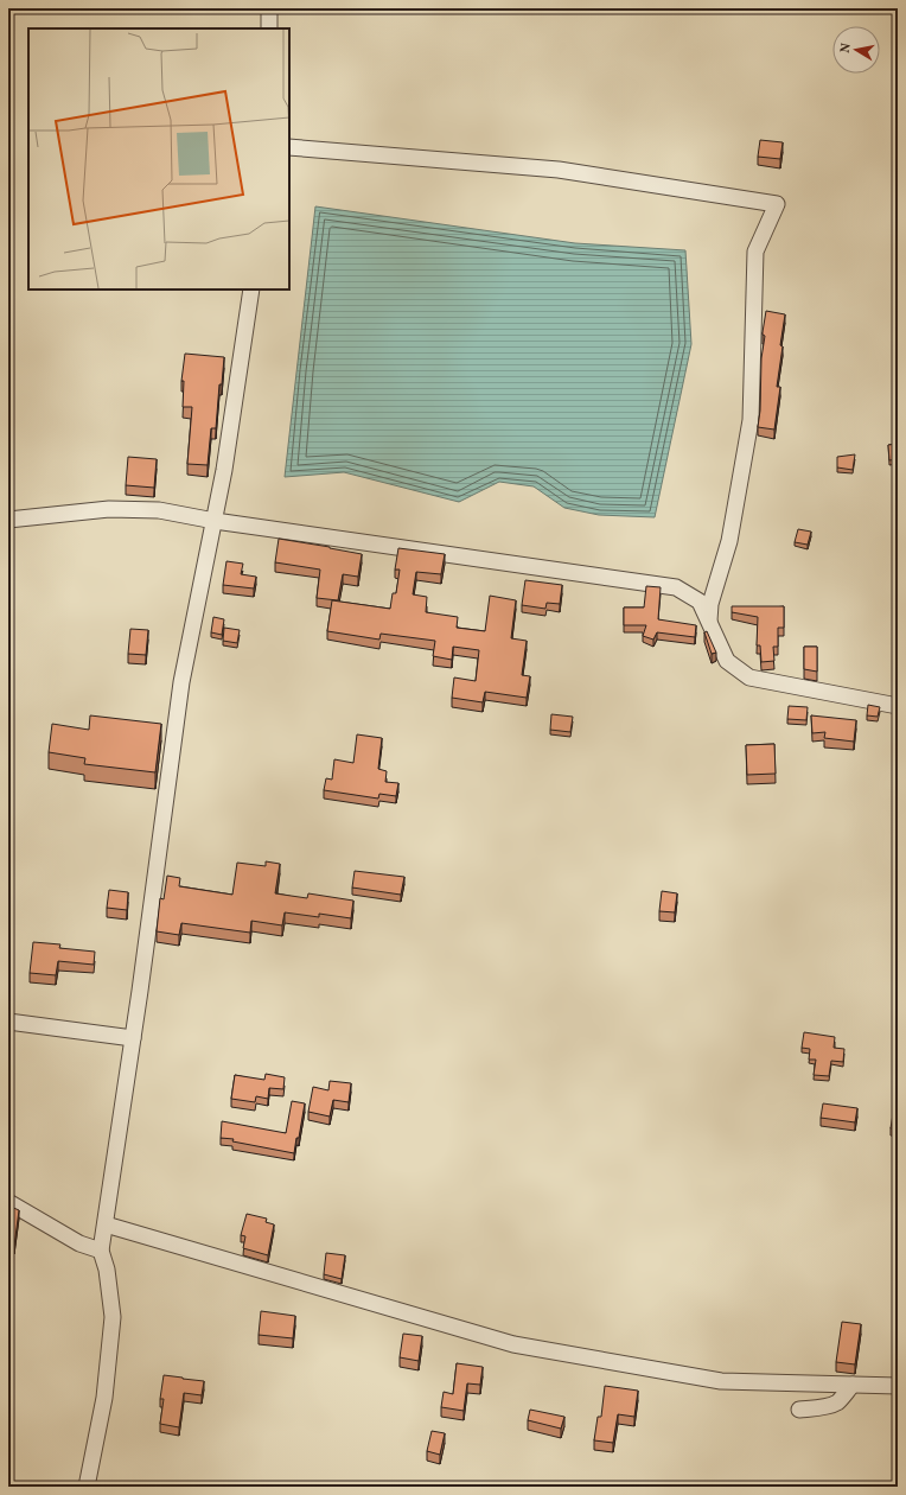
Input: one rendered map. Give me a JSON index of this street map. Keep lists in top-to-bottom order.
{
  "north": "left"
}
